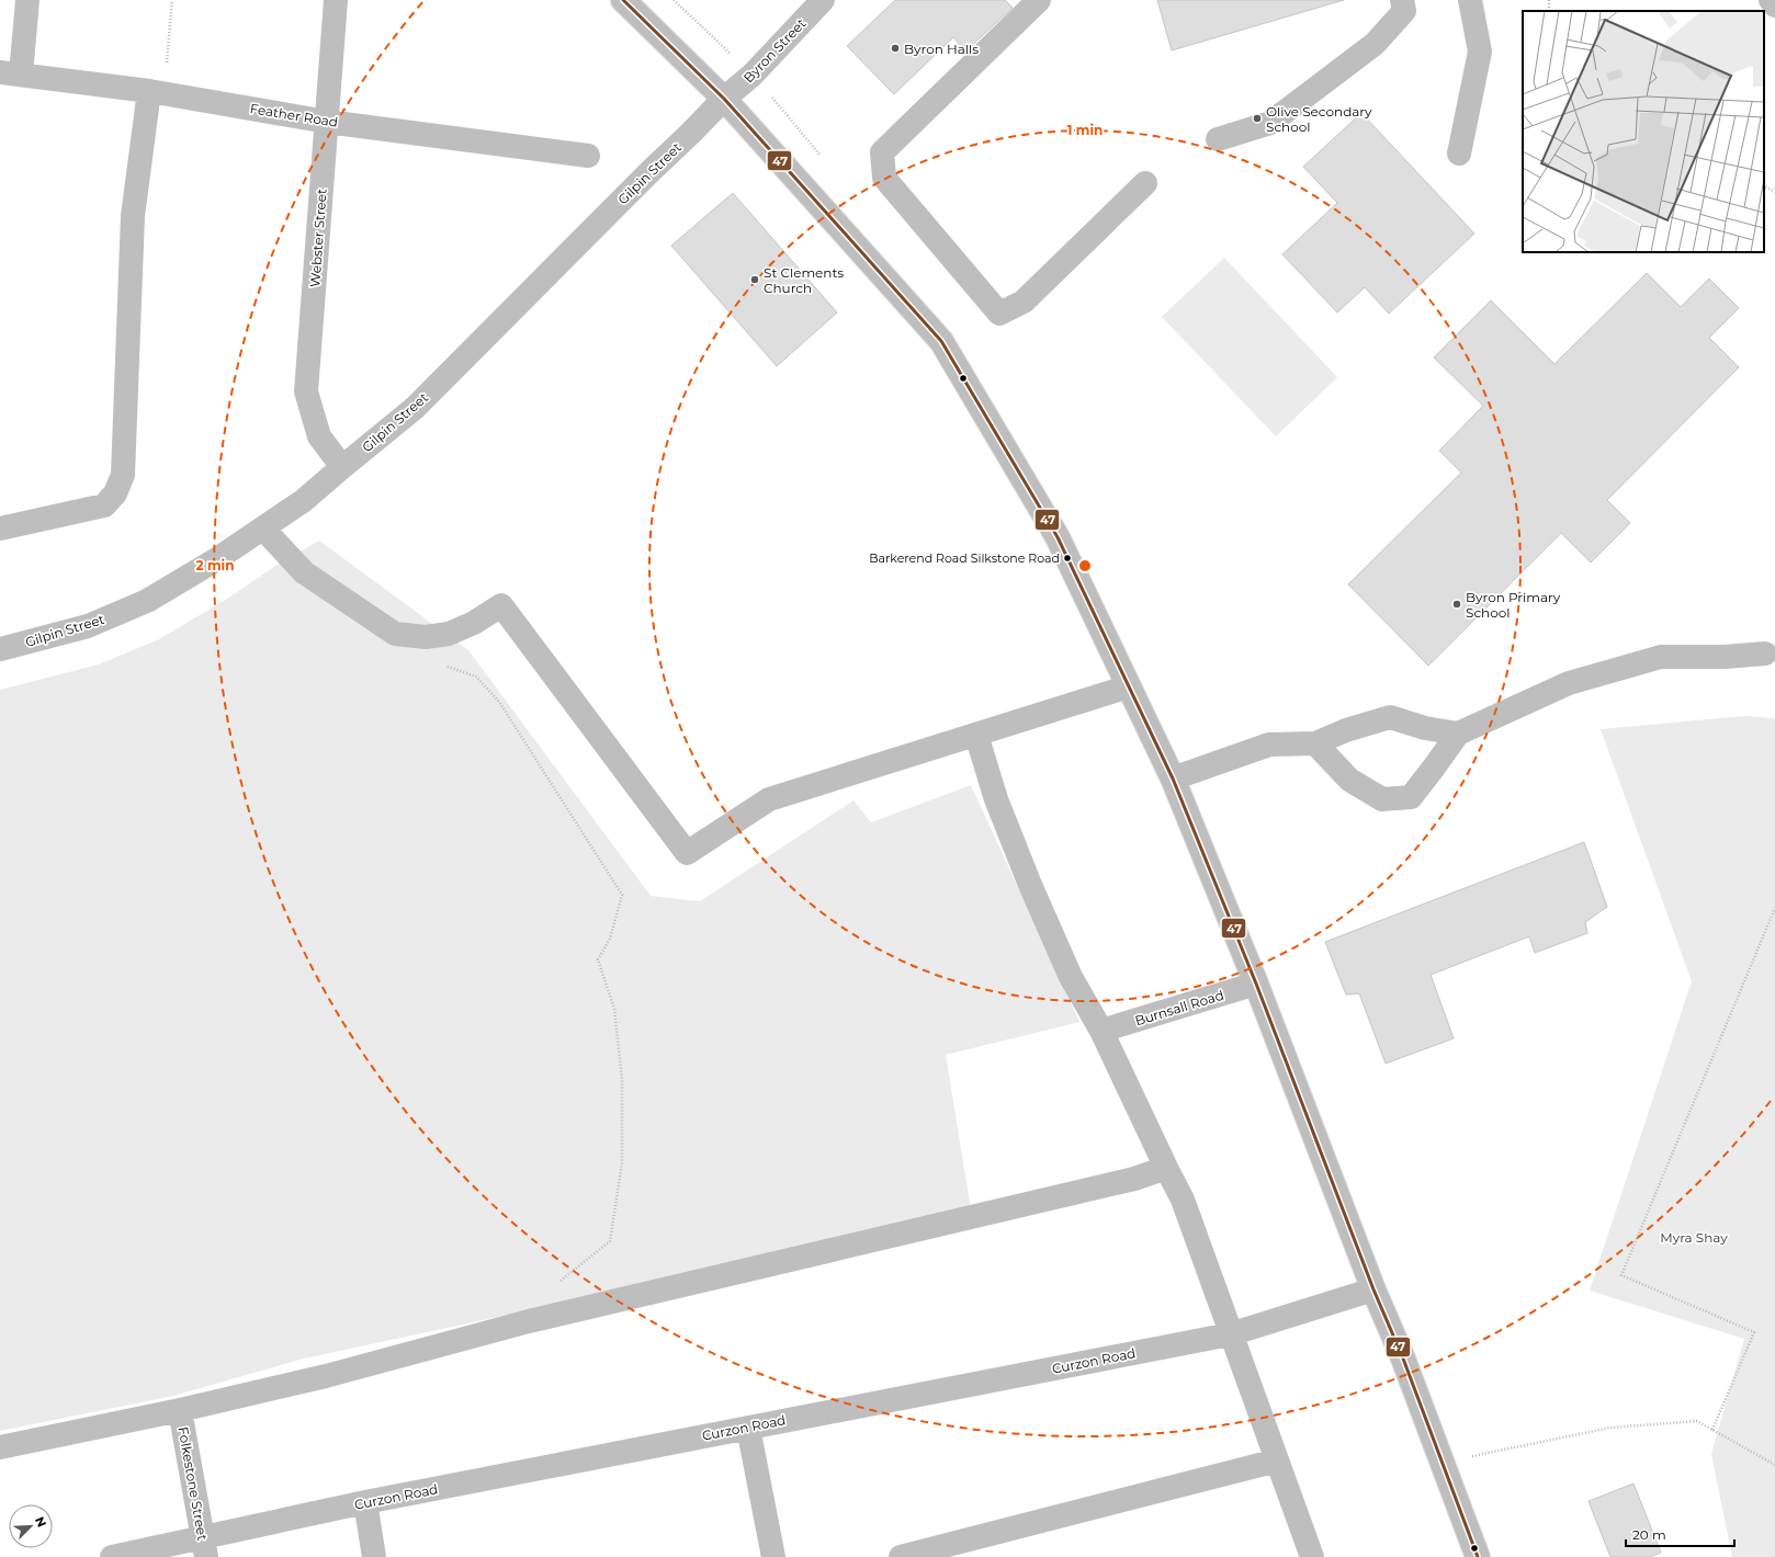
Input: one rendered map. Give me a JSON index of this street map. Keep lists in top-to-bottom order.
{
  "streets": {
    "street": [
      "Byron Street",
      "Feather Road",
      "Gilpin Street",
      "Webster Street",
      "Burnsall Road",
      "Curzon Road",
      "Folkestone Street"
    ]
  },
  "crossings": [
    ["Byron Street", "Gilpin Street"],
    ["Feather Road", "Webster Street"],
    ["Gilpin Street", "Webster Street"],
    ["Curzon Road", "Folkestone Street"]
  ],
  "parks": ["Myra Shay"],
  "places": [
    "Byron Halls",
    "Olive Secondary School",
    "St Clements Church",
    "Barkerend Road Silkstone Road",
    "Byron Primary School"
  ],
  "lines": ["transit line 47"],
  "scale_bar": "20 m",
  "north": "top right",
  "rings": ["1 min", "2 min"]
}
